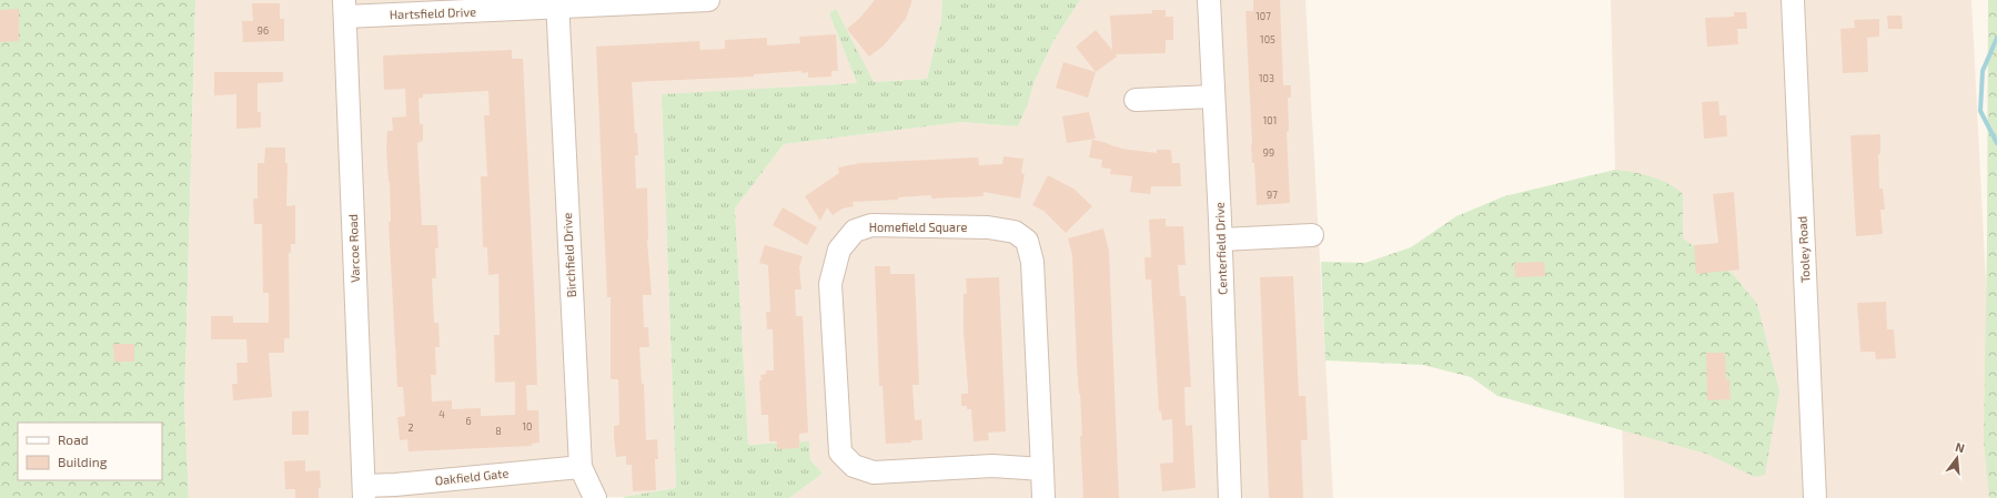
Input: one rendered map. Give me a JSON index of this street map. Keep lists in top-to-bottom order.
{
  "streets": {
    "street": [
      "Hartsfield Drive",
      "Homefield Square",
      "Varcoe Road",
      "Centerfield Drive",
      "Tooley Road",
      "Birchfield Drive",
      "Oakfield Gate"
    ]
  },
  "crossings": [
    ["Hartsfield Drive", "Varcoe Road"],
    ["Hartsfield Drive", "Birchfield Drive"],
    ["Varcoe Road", "Oakfield Gate"],
    ["Birchfield Drive", "Oakfield Gate"]
  ],
  "house_numbers": [
    "107",
    "96",
    "105",
    "103",
    "101",
    "99",
    "97",
    "4",
    "6",
    "10",
    "2",
    "8"
  ],
  "legend": ["Road", "Building"],
  "north": "top"
}
